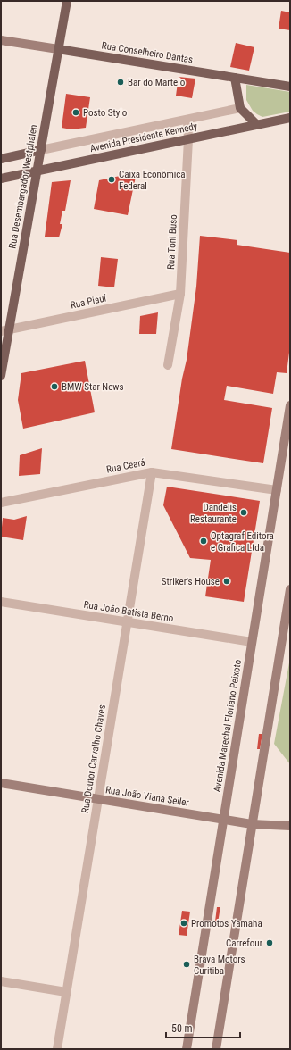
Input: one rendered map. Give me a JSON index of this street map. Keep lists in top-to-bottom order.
{
  "streets": {
    "main road": ["Rua Conselheiro Dantas", "Avenida Presidente Kennedy", "Rua Desembargador Westphalen"],
    "street": [
      "Rua Toni Buso",
      "Rua Piauí",
      "Rua Ceará",
      "Rua João Batista Berno",
      "Avenida Marechal Floriano Peixoto",
      "Rua Doutor Carvalho Chaves",
      "Rua João Viana Seiler"
    ]
  },
  "crossings": [
    ["Rua Conselheiro Dantas", "Rua Desembargador Westphalen"],
    ["Avenida Presidente Kennedy", "Rua Desembargador Westphalen"],
    ["Avenida Presidente Kennedy", "Rua Toni Buso"],
    ["Rua Desembargador Westphalen", "Rua Piauí"],
    ["Rua Toni Buso", "Rua Piauí"],
    ["Rua Ceará", "Avenida Marechal Floriano Peixoto"],
    ["Rua Ceará", "Rua Doutor Carvalho Chaves"],
    ["Rua João Batista Berno", "Avenida Marechal Floriano Peixoto"],
    ["Rua João Batista Berno", "Rua Doutor Carvalho Chaves"],
    ["Avenida Marechal Floriano Peixoto", "Rua João Viana Seiler"],
    ["Rua Doutor Carvalho Chaves", "Rua João Viana Seiler"]
  ],
  "places": [
    "Bar do Martelo",
    "Posto Stylo",
    "Caixa Econômica Federal",
    "BMW Star News",
    "Dandelis Restaurante",
    "Optagraf Editora e Grafica Ltda",
    "Striker's House",
    "Promotos Yamaha",
    "Carrefour",
    "Brava Motors Curitiba"
  ],
  "scale_bar": "50 m"
}
